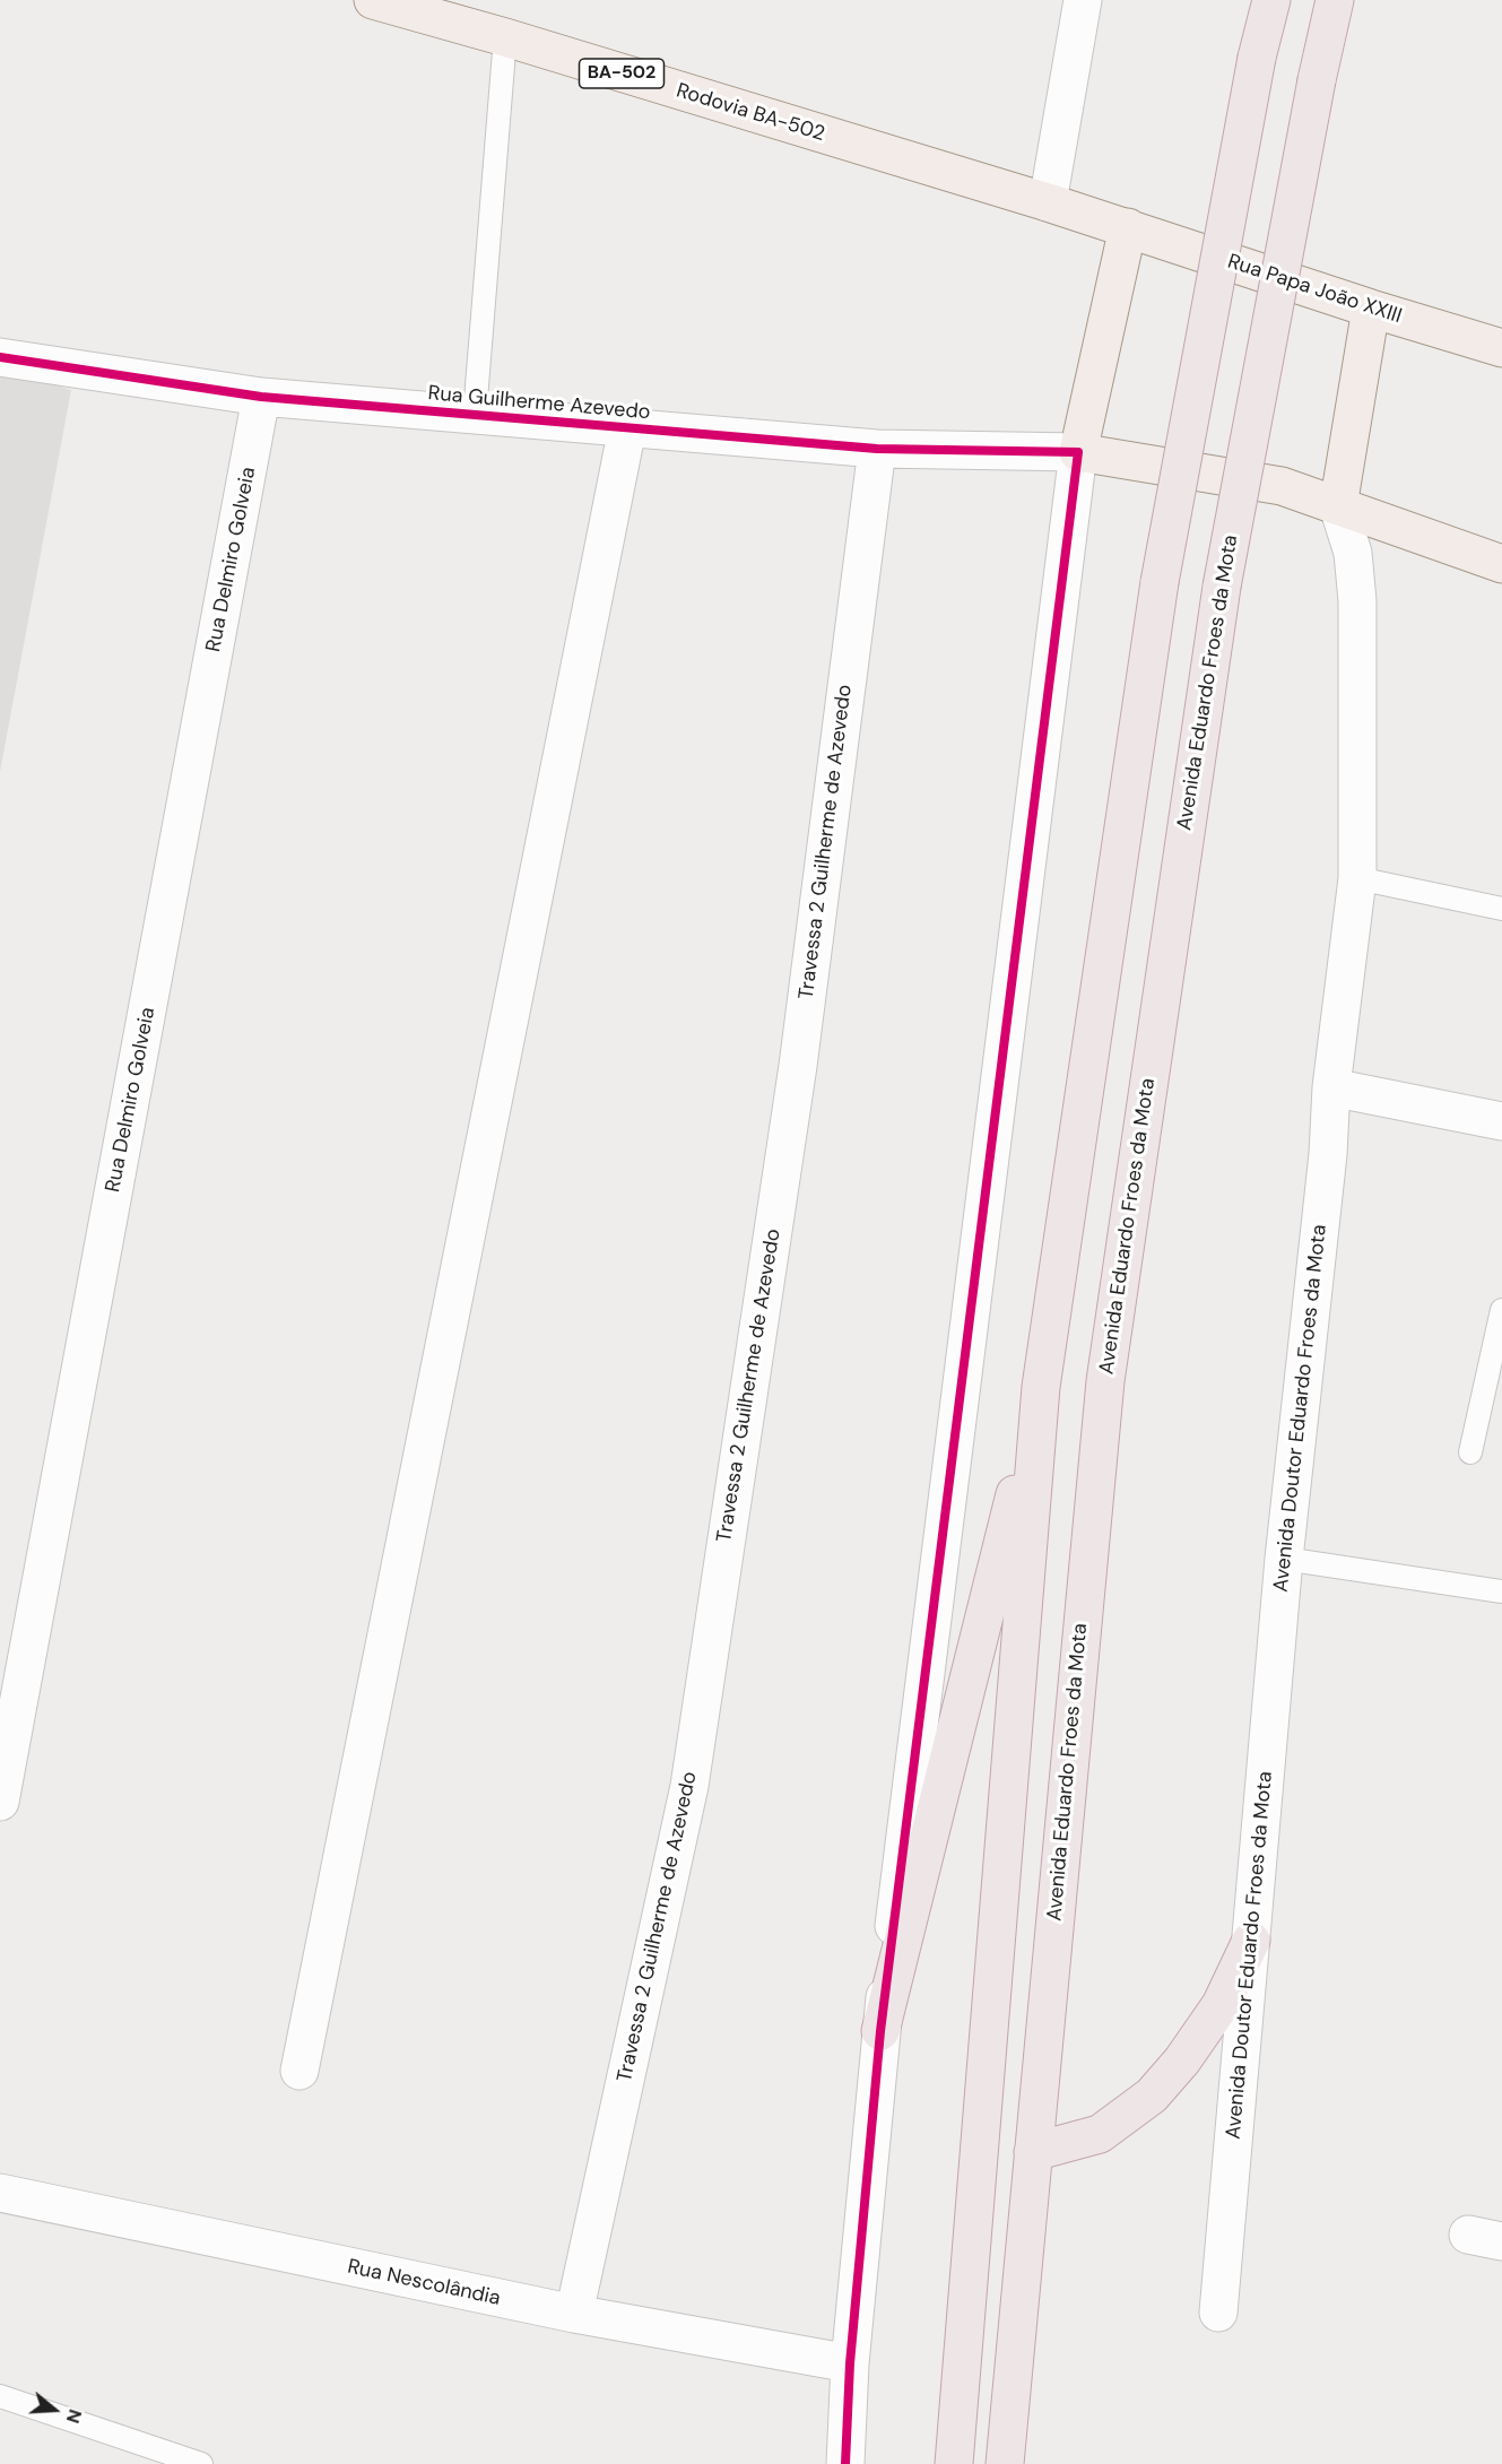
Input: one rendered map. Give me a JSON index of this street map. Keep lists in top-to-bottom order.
{
  "streets": {
    "highway": ["Avenida Eduardo Froes da Mota"],
    "main road": ["BA-502", "Rodovia BA-502", "Rua Papa João XXIII"],
    "street": [
      "Rua Guilherme Azevedo",
      "Rua Delmiro Golveia",
      "Travessa 2 Guilherme de Azevedo",
      "Avenida Doutor Eduardo Froes da Mota",
      "Rua Nescolândia"
    ]
  },
  "crossings": [
    ["Rodovia BA-502", "Rua Papa João XXIII"],
    ["Rua Guilherme Azevedo", "Rua Delmiro Golveia"],
    ["Rua Guilherme Azevedo", "Travessa 2 Guilherme de Azevedo"],
    ["Travessa 2 Guilherme de Azevedo", "Rua Nescolândia"]
  ],
  "north": "right"
}
